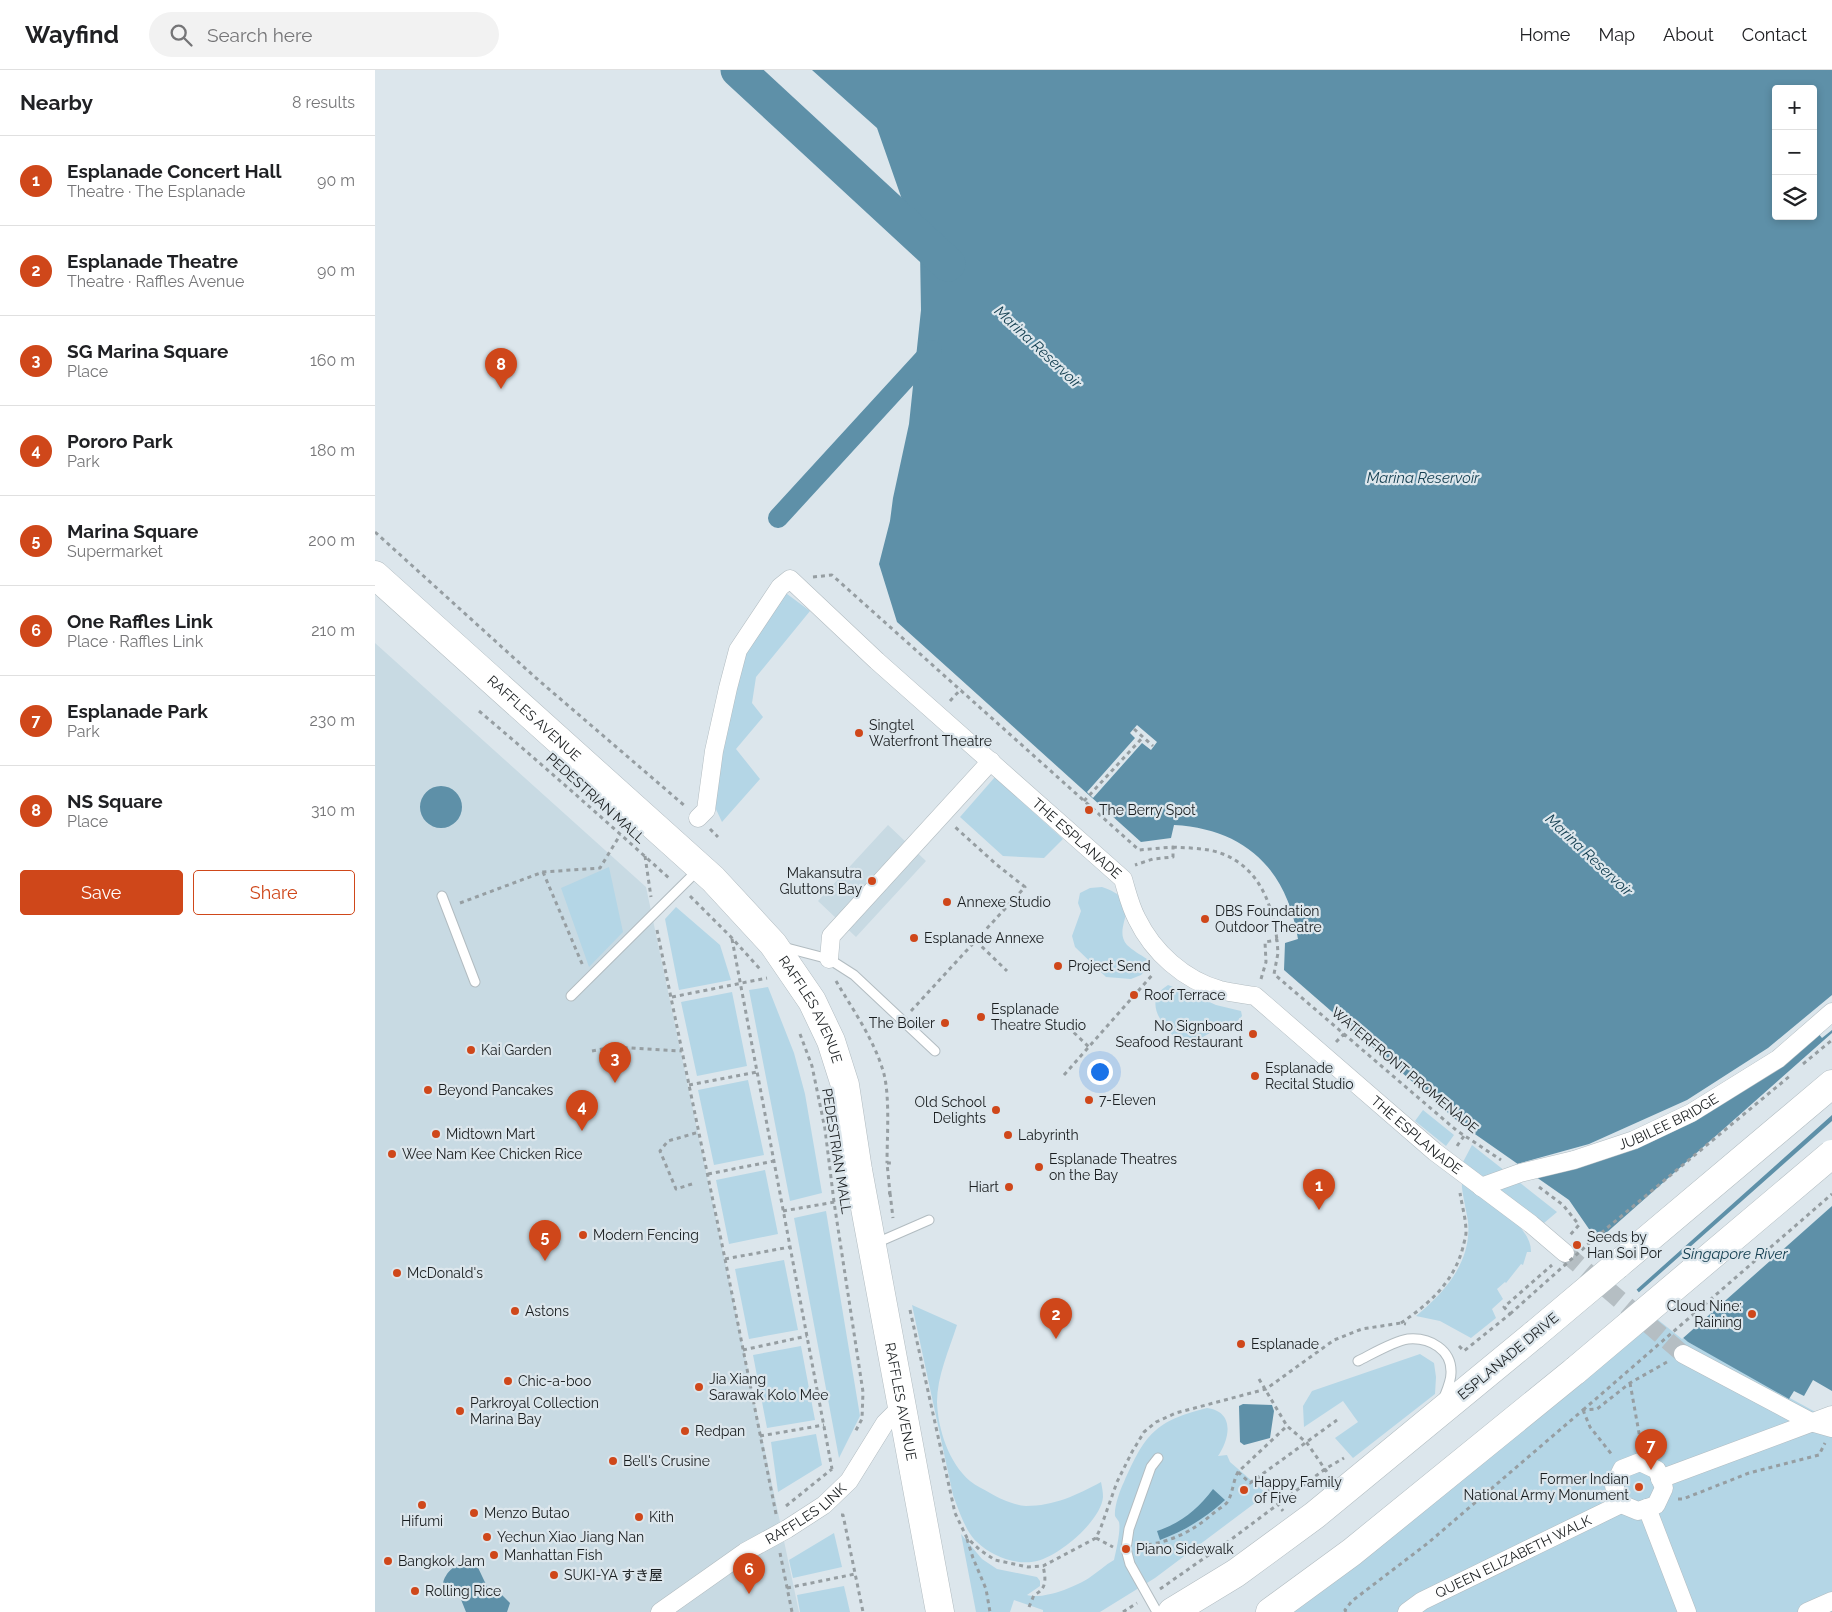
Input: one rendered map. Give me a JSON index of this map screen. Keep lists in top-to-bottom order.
{
  "streets": {
    "main road": ["RAFFLES AVENUE", "ESPLANADE DRIVE"],
    "street": [
      "THE ESPLANADE",
      "JUBILEE BRIDGE",
      "RAFFLES LINK",
      "QUEEN ELIZABETH WALK"
    ],
    "path": ["PEDESTRIAN MALL", "WATERFRONT PROMENADE"]
  },
  "crossings": [
    ["RAFFLES AVENUE", "RAFFLES LINK"],
    ["THE ESPLANADE", "WATERFRONT PROMENADE"],
    ["THE ESPLANADE", "JUBILEE BRIDGE"],
    ["WATERFRONT PROMENADE", "JUBILEE BRIDGE"]
  ],
  "water": ["Marina Reservoir", "Singapore River"],
  "places": [
    "Singtel Waterfront Theatre",
    "The Berry Spot",
    "Makansutra Gluttons Bay",
    "Annexe Studio",
    "DBS Foundation Outdoor Theatre",
    "Esplanade Annexe",
    "Project Send",
    "Roof Terrace",
    "Esplanade Theatre Studio",
    "The Boiler",
    "No Signboard Seafood Restaurant",
    "Kai Garden",
    "Esplanade Recital Studio",
    "Beyond Pancakes",
    "7-Eleven",
    "Old School Delights",
    "Midtown Mart",
    "Labyrinth",
    "Wee Nam Kee Chicken Rice",
    "Esplanade Theatres on the Bay",
    "Hiart",
    "Modern Fencing",
    "Seeds by Han Soi Por",
    "McDonald's",
    "Astons",
    "Cloud Nine: Raining",
    "Esplanade",
    "Chic-a-boo",
    "Jia Xiang Sarawak Kolo Mee",
    "Parkroyal Collection Marina Bay",
    "Redpan",
    "Bell's Crusine",
    "Former Indian National Army Monument",
    "Happy Family of Five",
    "Hifumi",
    "Menzo Butao",
    "Kith",
    "Yechun Xiao Jiang Nan",
    "Piano Sidewalk",
    "Manhattan Fish",
    "Bangkok Jam",
    "SUKI-YA すき屋",
    "Rolling Rice"
  ],
  "page": {
    "header": "Wayfind",
    "search": "Search here",
    "nav": [
      "Home",
      "Map",
      "About",
      "Contact"
    ],
    "heading": ["Nearby", "8 results"],
    "map_buttons": ["+", "−"],
    "list": [
      {
        "mark": "1",
        "name": "Esplanade Concert Hall",
        "note": "Theatre · The Esplanade",
        "value": "90 m"
      },
      {
        "mark": "2",
        "name": "Esplanade Theatre",
        "note": "Theatre · Raffles Avenue",
        "value": "90 m"
      },
      {
        "mark": "3",
        "name": "SG Marina Square",
        "note": "Place",
        "value": "160 m"
      },
      {
        "mark": "4",
        "name": "Pororo Park",
        "note": "Park",
        "value": "180 m"
      },
      {
        "mark": "5",
        "name": "Marina Square",
        "note": "Supermarket",
        "value": "200 m"
      },
      {
        "mark": "6",
        "name": "One Raffles Link",
        "note": "Place · Raffles Link",
        "value": "210 m"
      },
      {
        "mark": "7",
        "name": "Esplanade Park",
        "note": "Park",
        "value": "230 m"
      },
      {
        "mark": "8",
        "name": "NS Square",
        "note": "Place",
        "value": "310 m"
      }
    ],
    "pins": [
      "8",
      "3",
      "4",
      "1",
      "5",
      "2",
      "7",
      "6"
    ],
    "buttons": ["Save", "Share"]
  }
}
